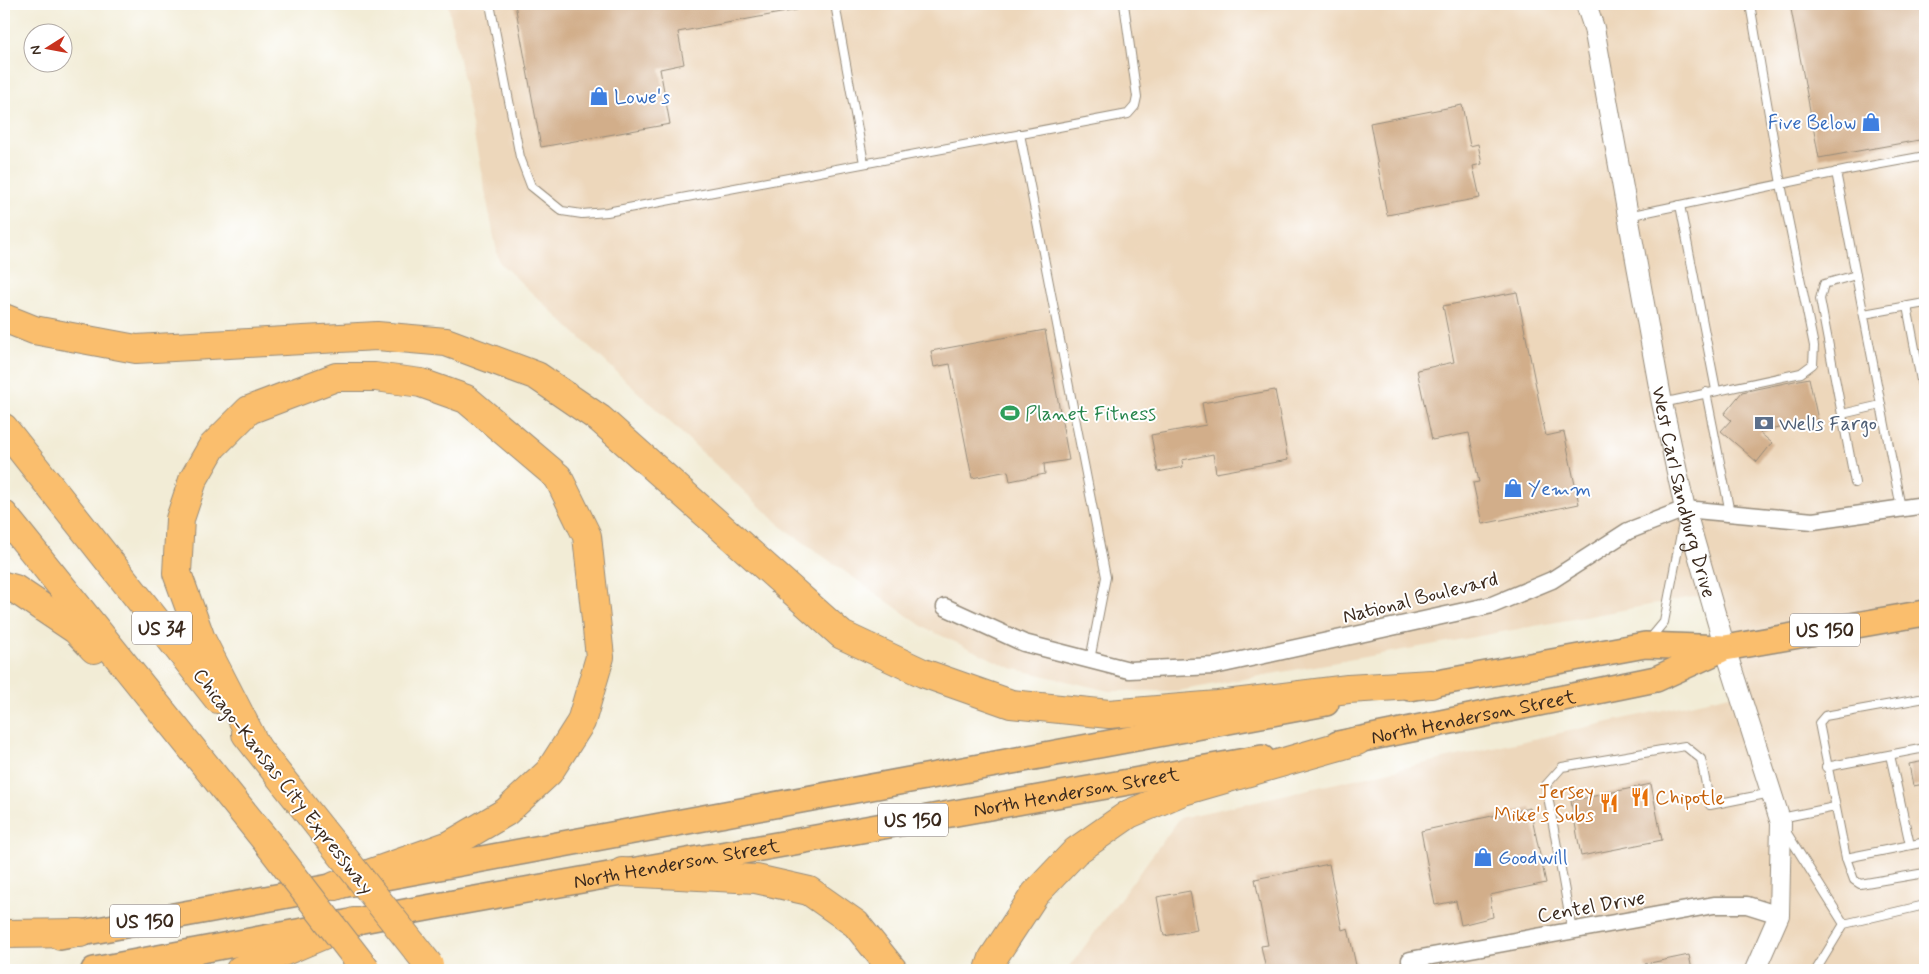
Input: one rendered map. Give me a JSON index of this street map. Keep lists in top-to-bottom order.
{
  "streets": {
    "highway": ["US 34", "Chicago-Kansas City Expressway"],
    "main road": ["US 150", "North Henderson Street"],
    "street": ["West Carl Sandburg Drive", "National Boulevard", "Centel Drive"]
  },
  "crossings": [
    ["West Carl Sandburg Drive", "National Boulevard"],
    ["West Carl Sandburg Drive", "North Henderson Street"],
    ["West Carl Sandburg Drive", "Centel Drive"],
    ["US 150", "North Henderson Street"]
  ],
  "places": {
    "shop": [
      "Lowe's",
      "Five Below",
      "Yemm",
      "Goodwill"
    ],
    "sports": ["Planet Fitness"],
    "bank": ["Wells Fargo"],
    "restaurant": ["Chipotle", "Jersey Mike's Subs"]
  },
  "north": "left"
}
